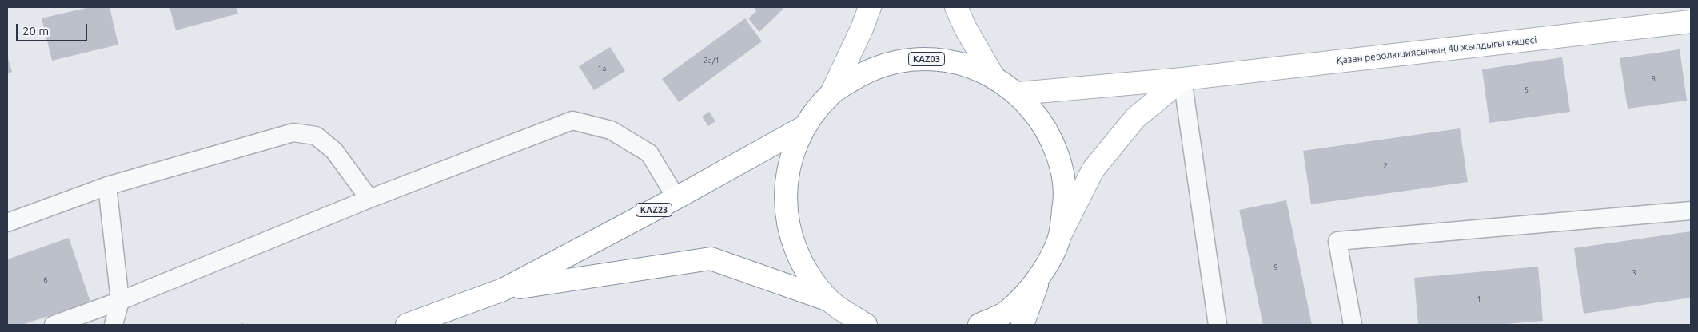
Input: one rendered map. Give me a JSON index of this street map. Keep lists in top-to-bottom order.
{
  "streets": {
    "main road": ["Қазан революциясының 40 жылдығы көшесі", "KАZ03", "KAZ23"]
  },
  "crossings": [
    ["Қазан революциясының 40 жылдығы көшесі", "KАZ03"],
    ["KАZ03", "KAZ23"]
  ],
  "house_numbers": [
    "2а/1",
    "1а",
    "8",
    "6",
    "2",
    "9",
    "3",
    "6",
    "1"
  ],
  "scale_bar": "20 m"
}
